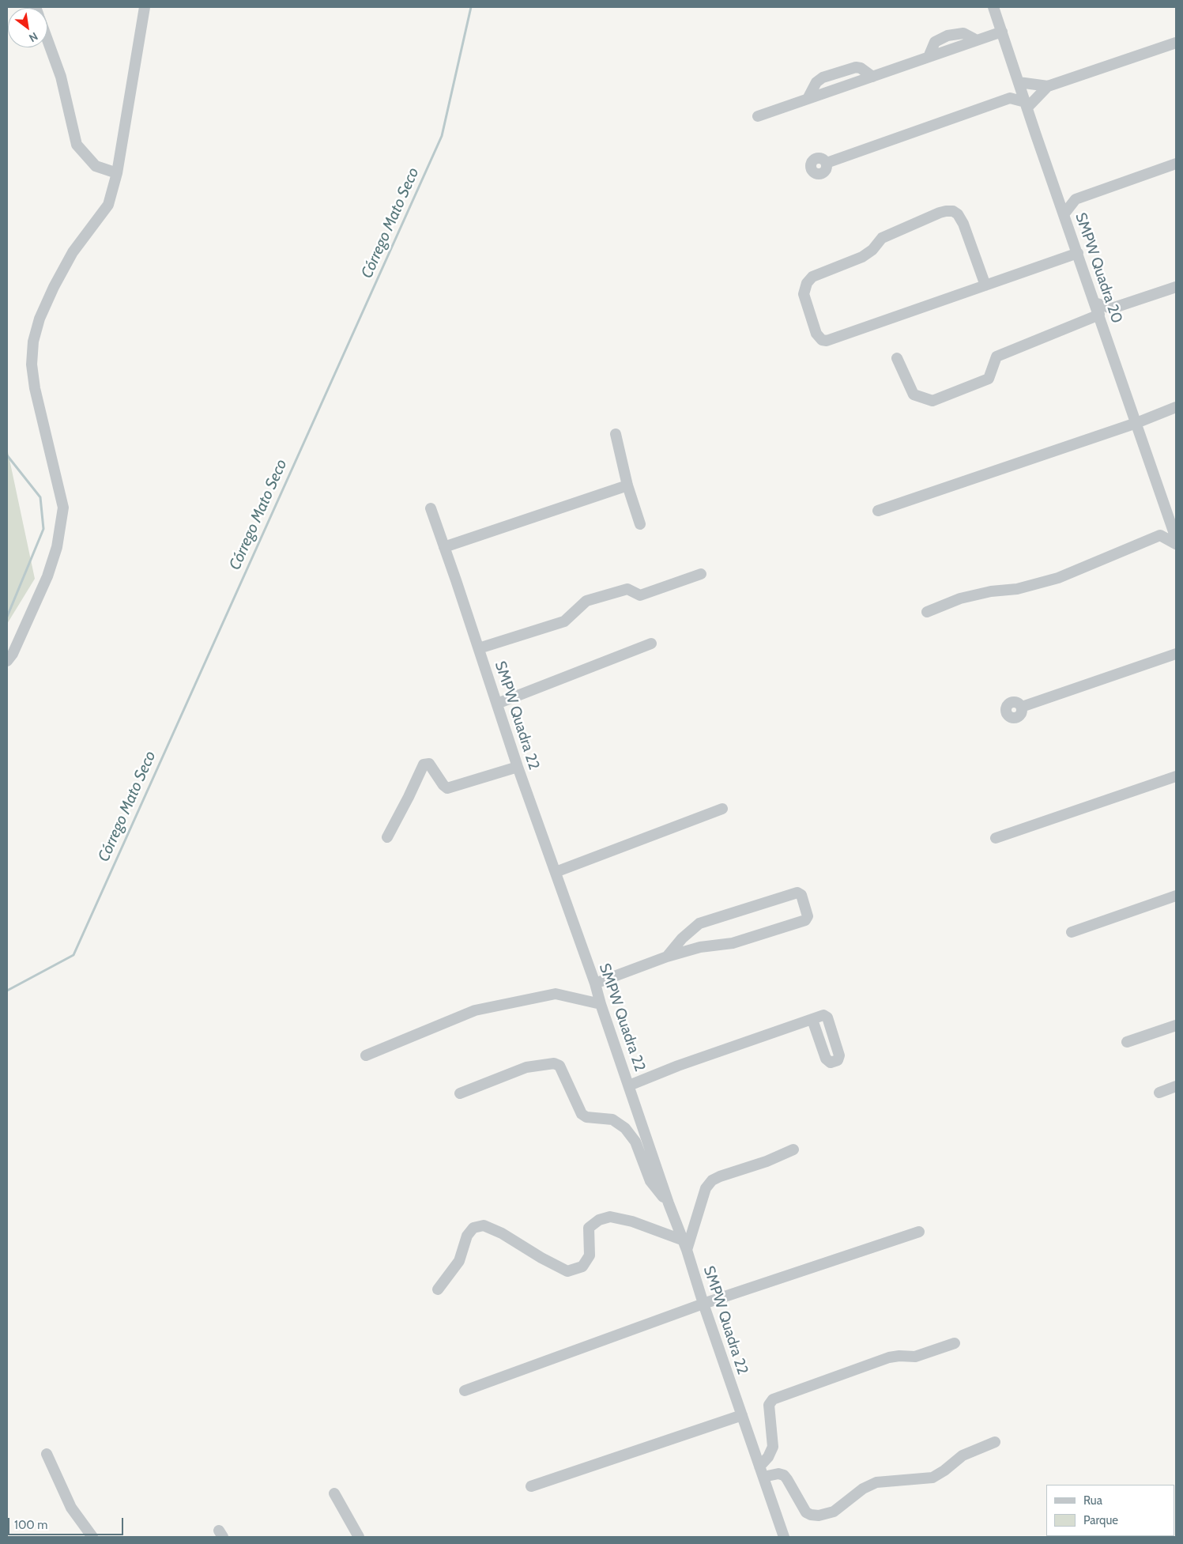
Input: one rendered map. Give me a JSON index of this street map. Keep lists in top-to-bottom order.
{
  "streets": {
    "street": ["SMPW Quadra 20", "SMPW Quadra 22"]
  },
  "water": ["Córrego Mato Seco"],
  "legend": ["Rua", "Parque"],
  "scale_bar": "100 m",
  "north": "bottom right"
}
